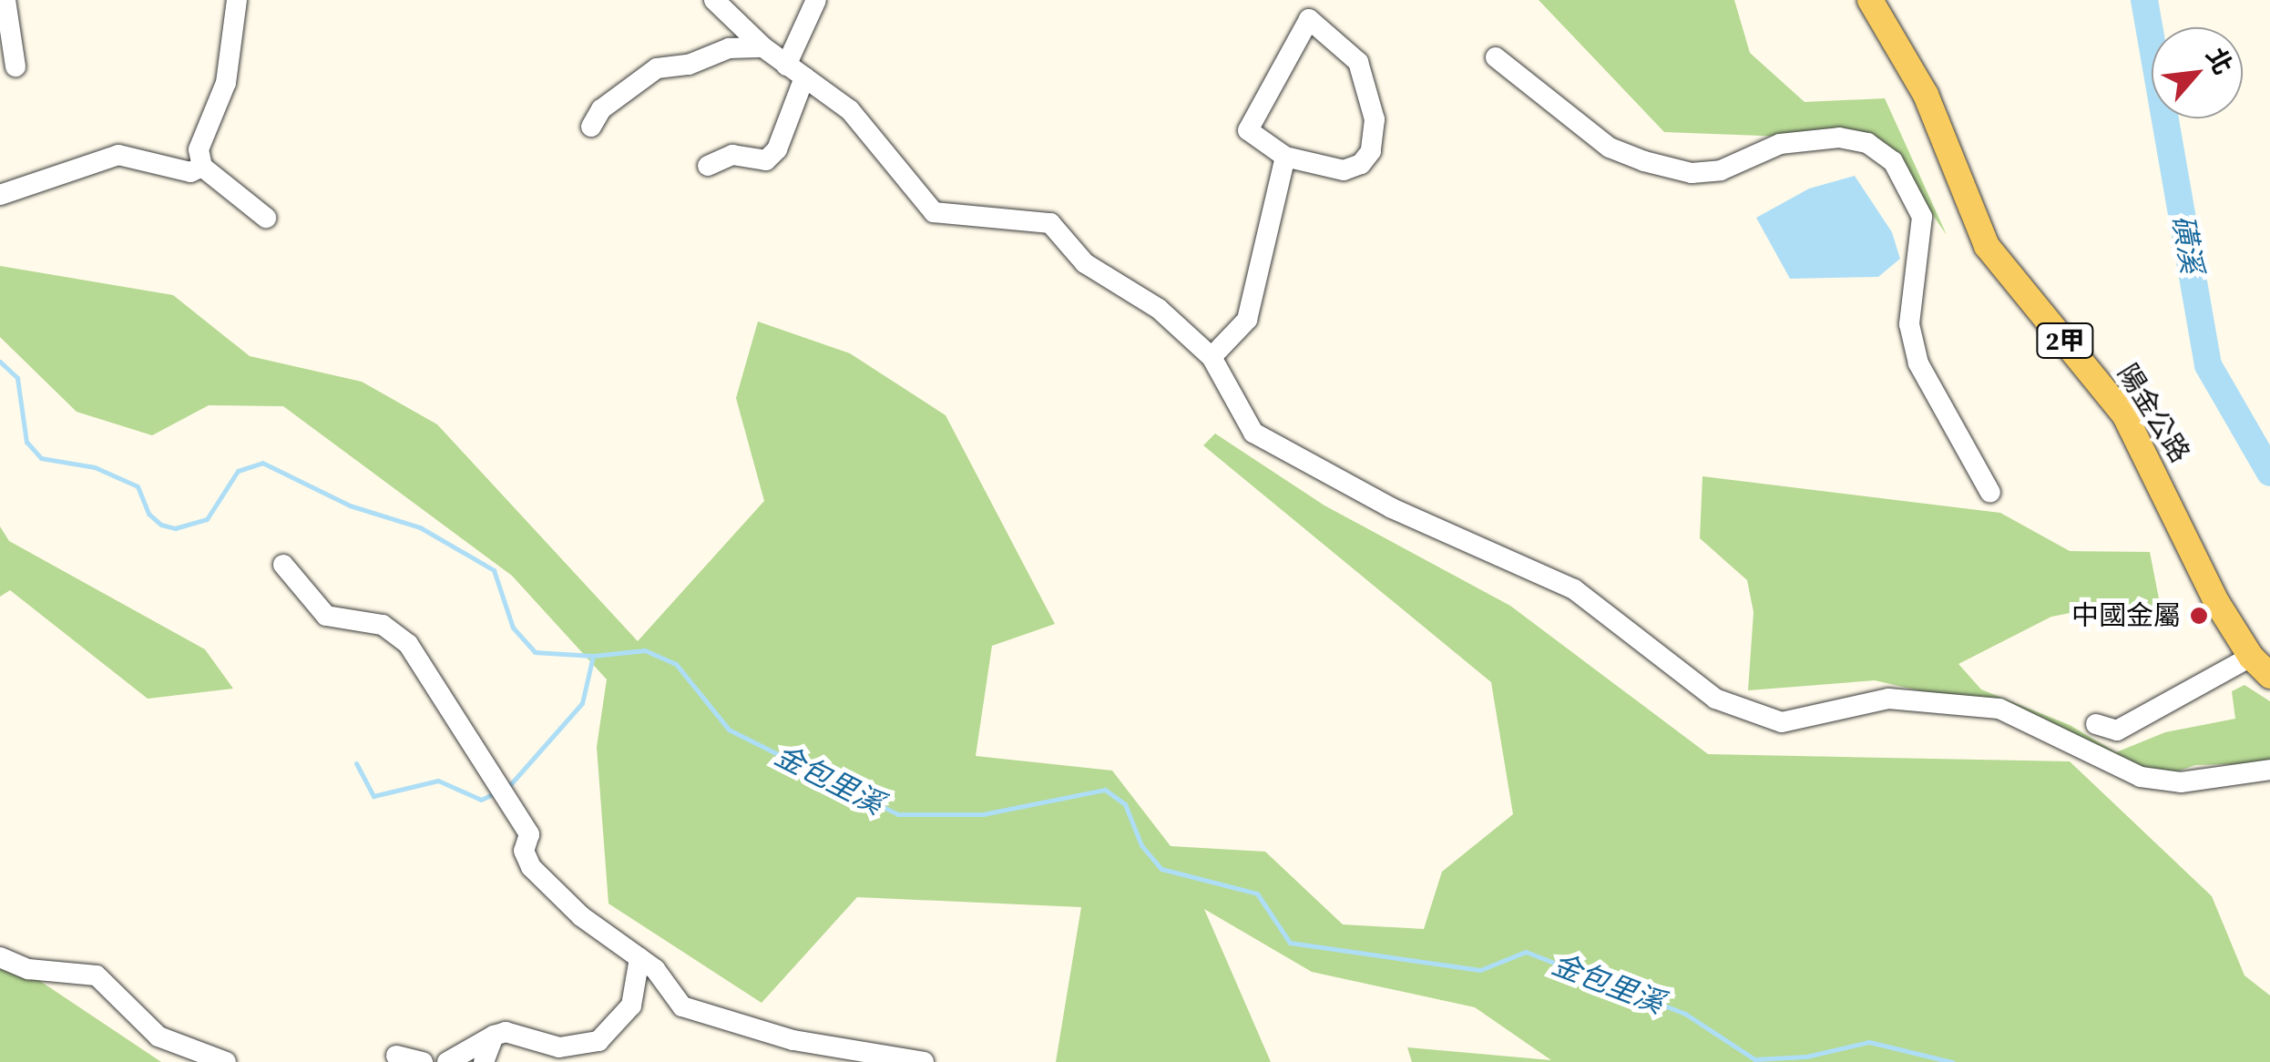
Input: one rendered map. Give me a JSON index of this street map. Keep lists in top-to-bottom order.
{
  "streets": {
    "main road": ["2甲", "陽金公路"]
  },
  "water": ["磺溪", "金包里溪"],
  "places": ["中國金屬"],
  "north": "top right"
}
